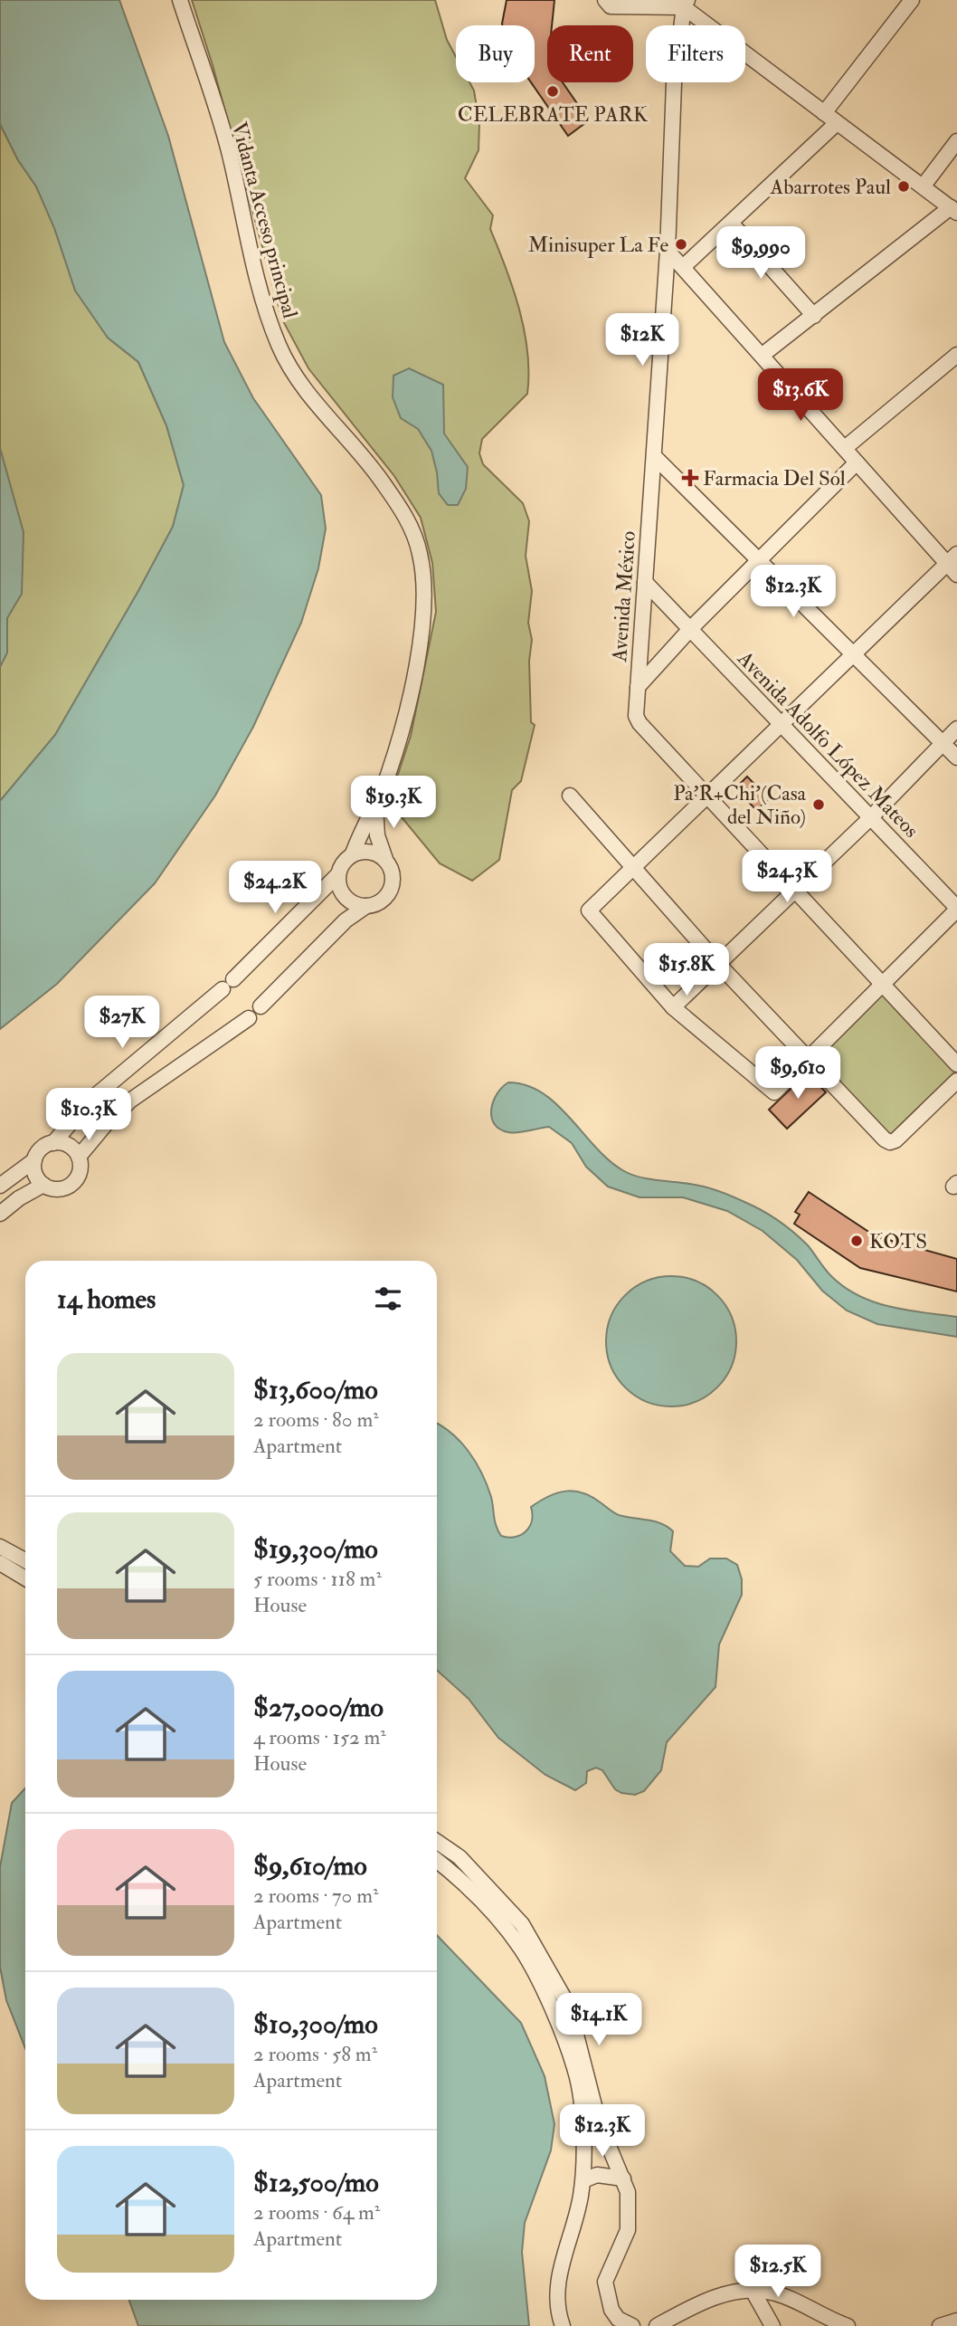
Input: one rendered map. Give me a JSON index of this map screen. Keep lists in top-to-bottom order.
{
  "streets": {
    "street": ["Vidanta Acceso principal", "Avenida México", "Avenida Adolfo López Mateos"]
  },
  "crossings": [
    ["Avenida México", "Avenida Adolfo López Mateos"]
  ],
  "places": {
    "other": [
      "CELEBRATE PARK",
      "Abarrotes Paul",
      "Minisuper La Fe",
      "Pa'R+Chi'(Casa del Niño)",
      "KOTS"
    ],
    "health": ["Farmacia Del Sol"]
  },
  "page": {
    "chip": ["Buy", "Rent", "Filters"],
    "price": [
      "$9,990",
      "$12K",
      "$13.6K",
      "$12.3K",
      "$19.3K",
      "$24.3K",
      "$24.2K",
      "$15.8K",
      "$27K",
      "$9,610",
      "$10.3K",
      "$14.1K",
      "$12.3K",
      "$12.5K"
    ],
    "heading": "14 homes",
    "list": [
      {
        "name": "$13,600/mo",
        "note": "2 rooms · 80 m² · Apartment"
      },
      {
        "name": "$19,300/mo",
        "note": "5 rooms · 118 m² · House"
      },
      {
        "name": "$27,000/mo",
        "note": "4 rooms · 152 m² · House"
      },
      {
        "name": "$9,610/mo",
        "note": "2 rooms · 70 m² · Apartment"
      },
      {
        "name": "$10,300/mo",
        "note": "2 rooms · 58 m² · Apartment"
      },
      {
        "name": "$12,500/mo",
        "note": "2 rooms · 64 m² · Apartment"
      }
    ]
  }
}
